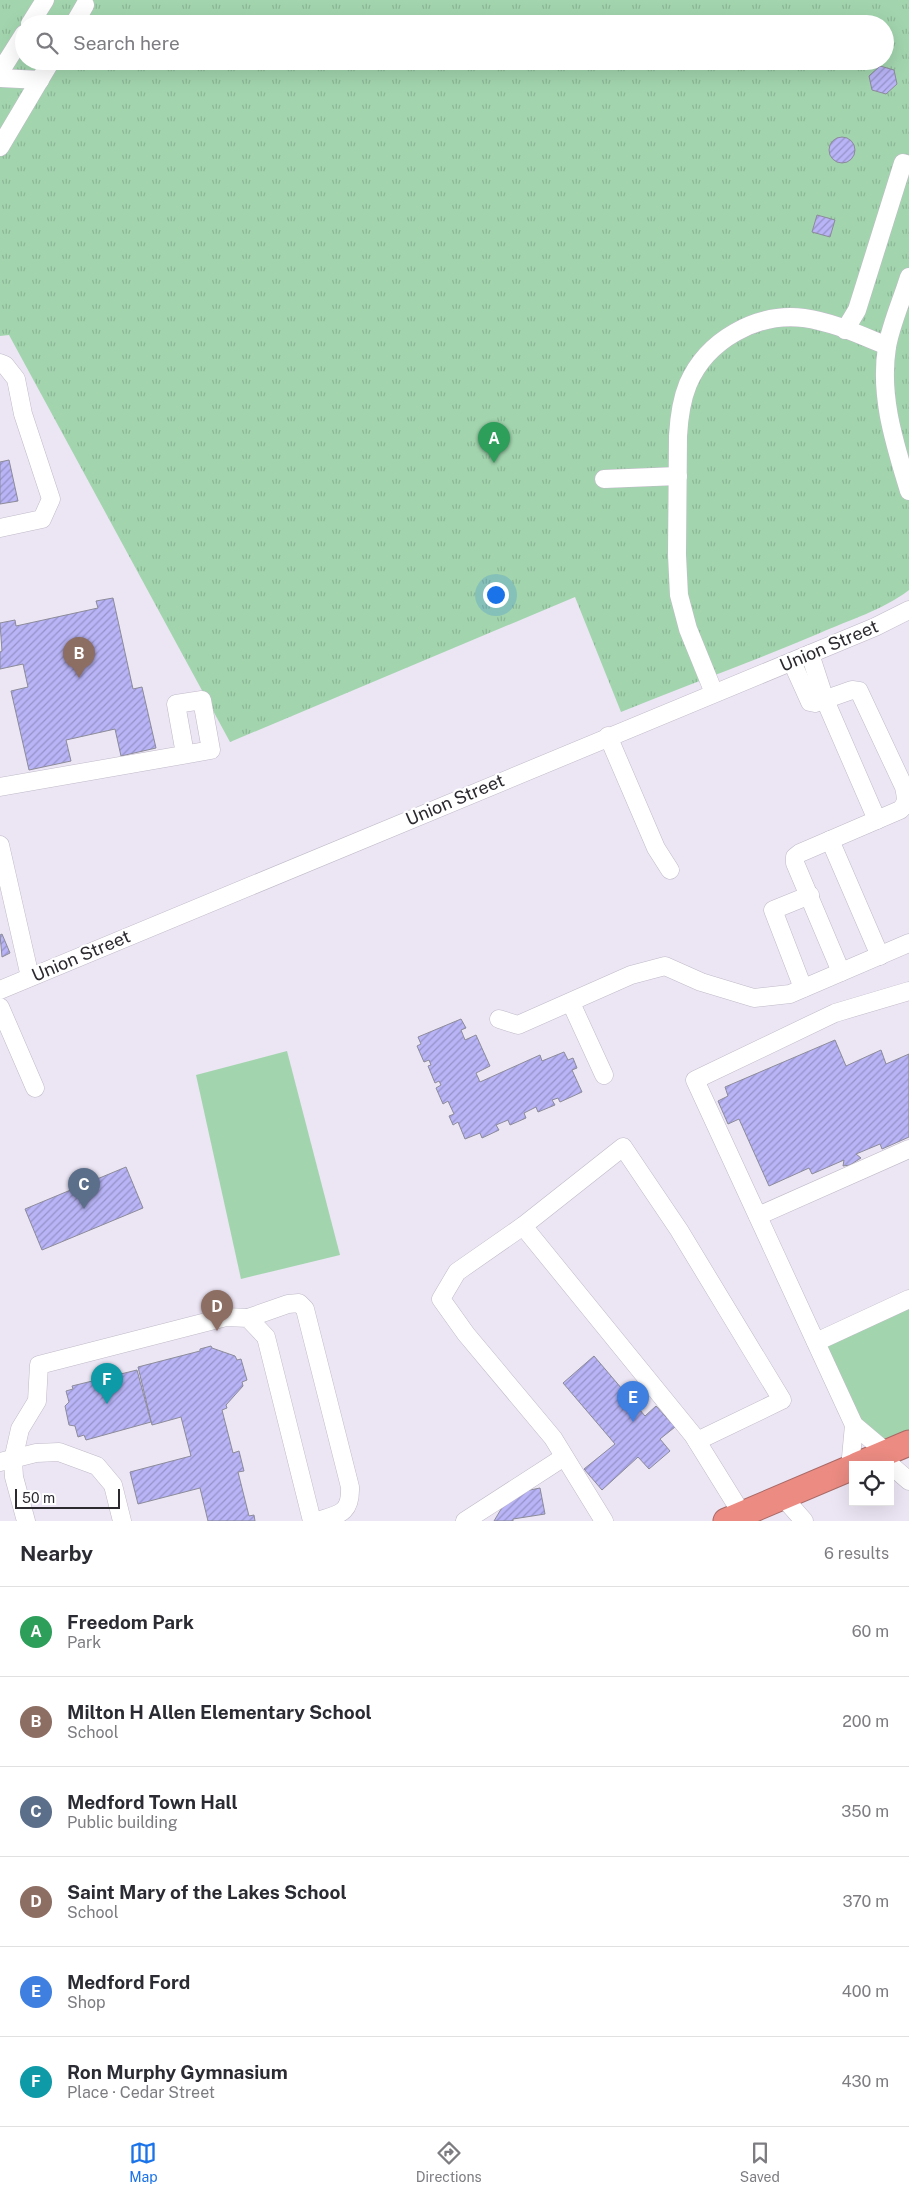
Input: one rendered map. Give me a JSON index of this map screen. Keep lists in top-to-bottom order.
{
  "streets": {
    "street": ["Union Street"]
  },
  "scale_bar": "50 m",
  "page": {
    "search": "Search here",
    "pins": [
      "A",
      "B",
      "C",
      "D",
      "F",
      "E"
    ],
    "scale": "50 m",
    "heading": ["Nearby", "6 results"],
    "list": [
      {
        "mark": "A",
        "name": "Freedom Park",
        "note": "Park",
        "value": "60 m"
      },
      {
        "mark": "B",
        "name": "Milton H Allen Elementary School",
        "note": "School",
        "value": "200 m"
      },
      {
        "mark": "C",
        "name": "Medford Town Hall",
        "note": "Public building",
        "value": "350 m"
      },
      {
        "mark": "D",
        "name": "Saint Mary of the Lakes School",
        "note": "School",
        "value": "370 m"
      },
      {
        "mark": "E",
        "name": "Medford Ford",
        "note": "Shop",
        "value": "400 m"
      },
      {
        "mark": "F",
        "name": "Ron Murphy Gymnasium",
        "note": "Place · Cedar Street",
        "value": "430 m"
      }
    ],
    "nav": ["Map", "Directions", "Saved"]
  }
}
